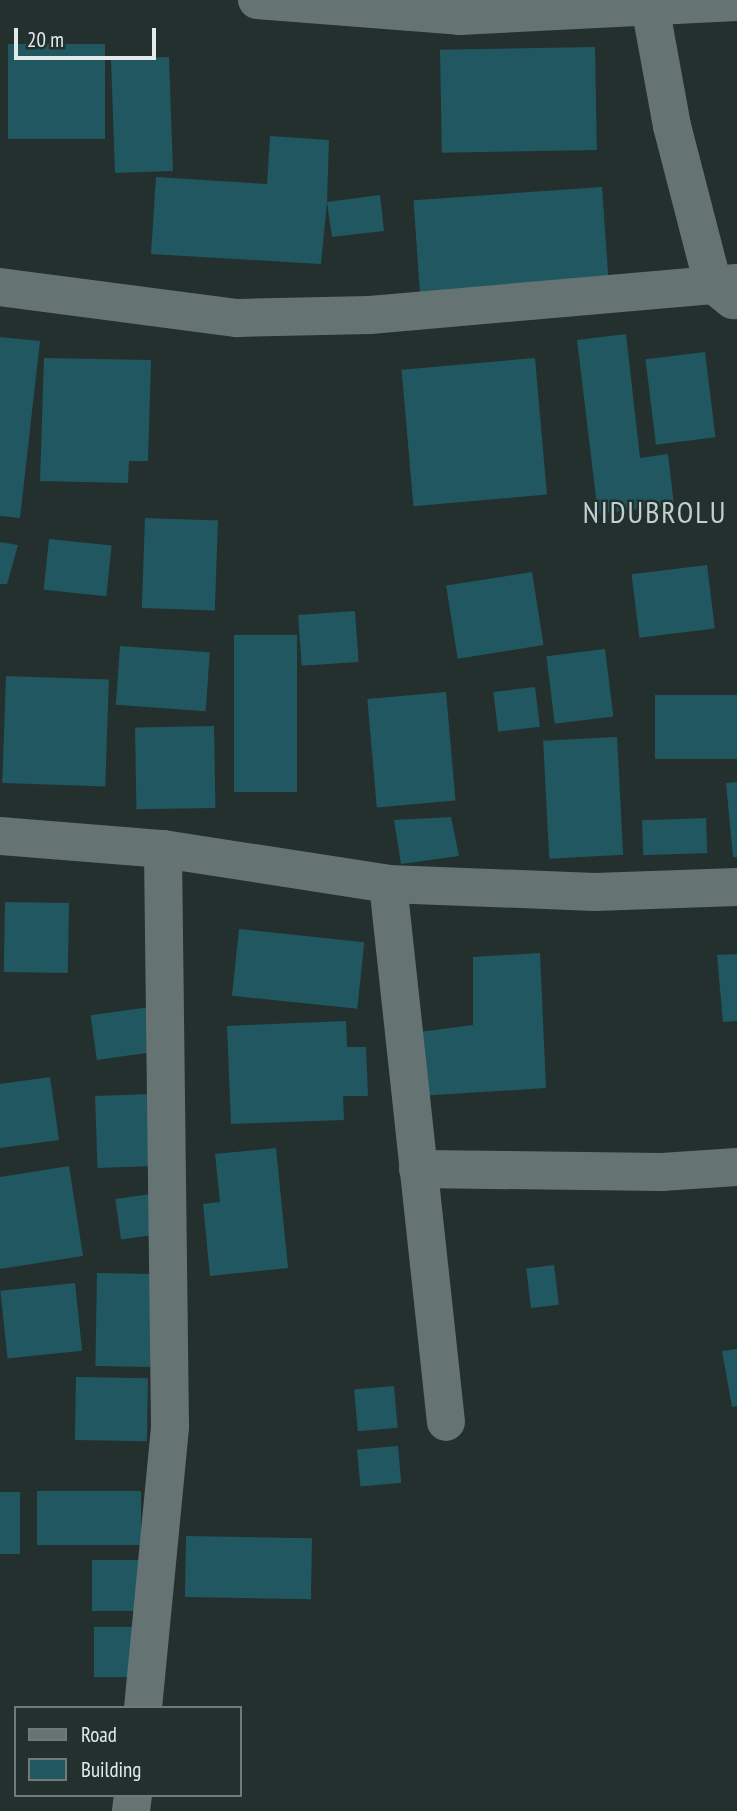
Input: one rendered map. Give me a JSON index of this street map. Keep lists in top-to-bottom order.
{
  "districts": ["NIDUBROLU"],
  "legend": ["Road", "Building"],
  "scale_bar": "20 m"
}
